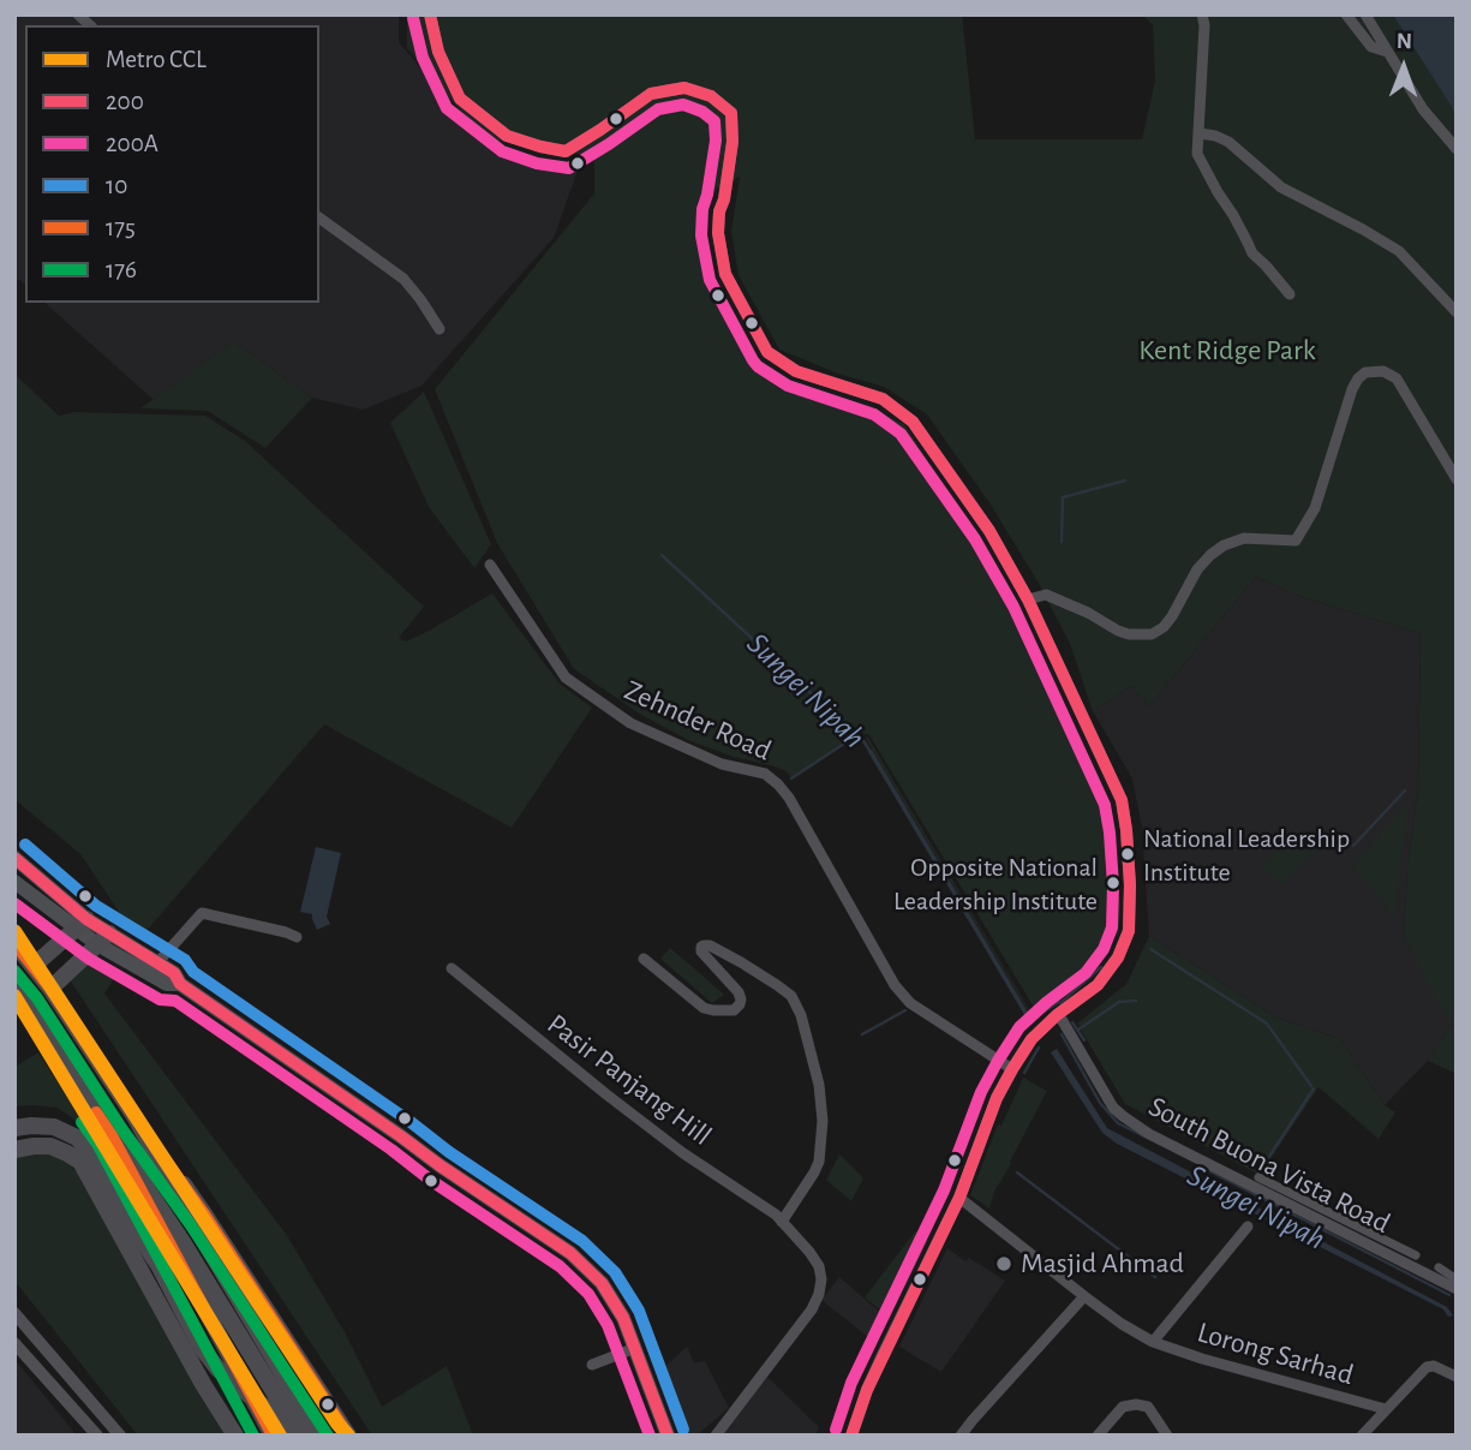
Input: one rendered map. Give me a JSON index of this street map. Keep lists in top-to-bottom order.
{
  "streets": {
    "street": [
      "Zehnder Road",
      "Pasir Panjang Hill",
      "South Buona Vista Road",
      "Lorong Sarhad"
    ]
  },
  "water": ["Sungei Nipah"],
  "parks": ["Kent Ridge Park"],
  "places": ["National Leadership Institute", "Opposite National Leadership Institute", "Masjid Ahmad"],
  "lines": [
    "transit line 200",
    "transit line 200A",
    "transit line 10",
    "metro line CCL",
    "transit line 175",
    "transit line 176"
  ],
  "legend": [
    "Metro CCL",
    "200",
    "200A",
    "10",
    "175",
    "176"
  ],
  "north": "top"
}
